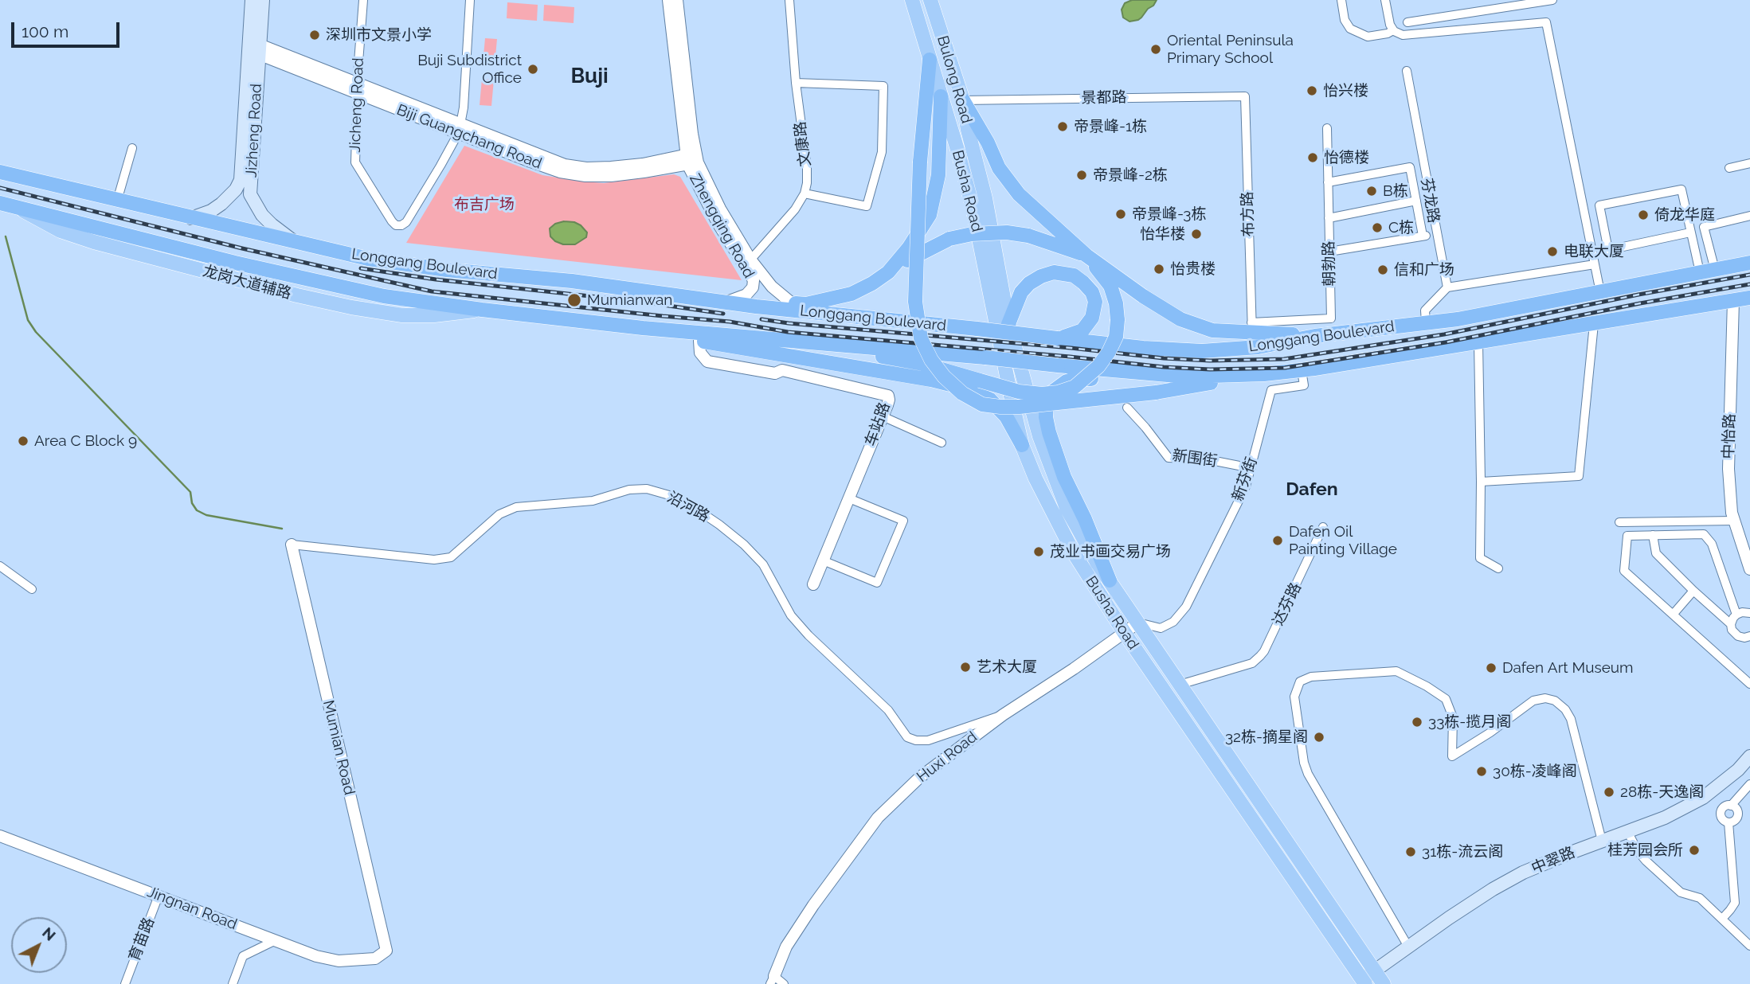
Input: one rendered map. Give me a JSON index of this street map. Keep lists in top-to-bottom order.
{
  "streets": {
    "highway": ["Longgang Boulevard"],
    "main road": [
      "Bulong Road",
      "Jizheng Road",
      "Busha Road",
      "中翠路"
    ],
    "street": [
      "景都路",
      "Jicheng Road",
      "Biji Guangchang Road",
      "文康路",
      "芬龙路",
      "布方路",
      "Zhengqing Road",
      "朝勃路",
      "车站路",
      "中怡路",
      "新围街",
      "新芬街",
      "沿河路",
      "达芬路",
      "Mumian Road",
      "Huxi Road",
      "Jingnan Road",
      "育苗路"
    ]
  },
  "crossings": [
    ["Bulong Road", "景都路"],
    ["Bulong Road", "Busha Road"],
    ["景都路", "布方路"],
    ["Jicheng Road", "Biji Guangchang Road"],
    ["Jizheng Road", "Biji Guangchang Road"],
    ["Jizheng Road", "Longgang Boulevard"],
    ["Biji Guangchang Road", "Zhengqing Road"],
    ["文康路", "Zhengqing Road"],
    ["Busha Road", "新芬街"],
    ["Busha Road", "达芬路"],
    ["Busha Road", "Huxi Road"],
    ["Busha Road", "中翠路"],
    ["布方路", "朝勃路"],
    ["Zhengqing Road", "Longgang Boulevard"],
    ["Longgang Boulevard", "中怡路"],
    ["Longgang Boulevard", "新芬街"],
    ["新围街", "新芬街"],
    ["新芬街", "Huxi Road"],
    ["沿河路", "Mumian Road"],
    ["沿河路", "Huxi Road"],
    ["Mumian Road", "Jingnan Road"],
    ["Jingnan Road", "育苗路"]
  ],
  "districts": ["Buji", "Dafen"],
  "parks": ["布吉广场"],
  "places": [
    "深圳市文景小学",
    "Oriental Peninsula Primary School",
    "Buji Subdistrict Office",
    "怡兴楼",
    "帝景峰-1栋",
    "怡德楼",
    "帝景峰-2栋",
    "B栋",
    "帝景峰-3栋",
    "倚龙华庭",
    "C栋",
    "怡华楼",
    "电联大厦",
    "怡贵楼",
    "信和广场",
    "Mumianwan",
    "Area C Block 9",
    "Dafen Oil Painting Village",
    "茂业书画交易广场",
    "艺术大厦",
    "Dafen Art Museum",
    "33栋-揽月阁",
    "32栋-摘星阁",
    "30栋-凌峰阁",
    "28栋-天逸阁",
    "桂芳园会所",
    "31栋-流云阁"
  ],
  "scale_bar": "100 m",
  "north": "top right"
}
